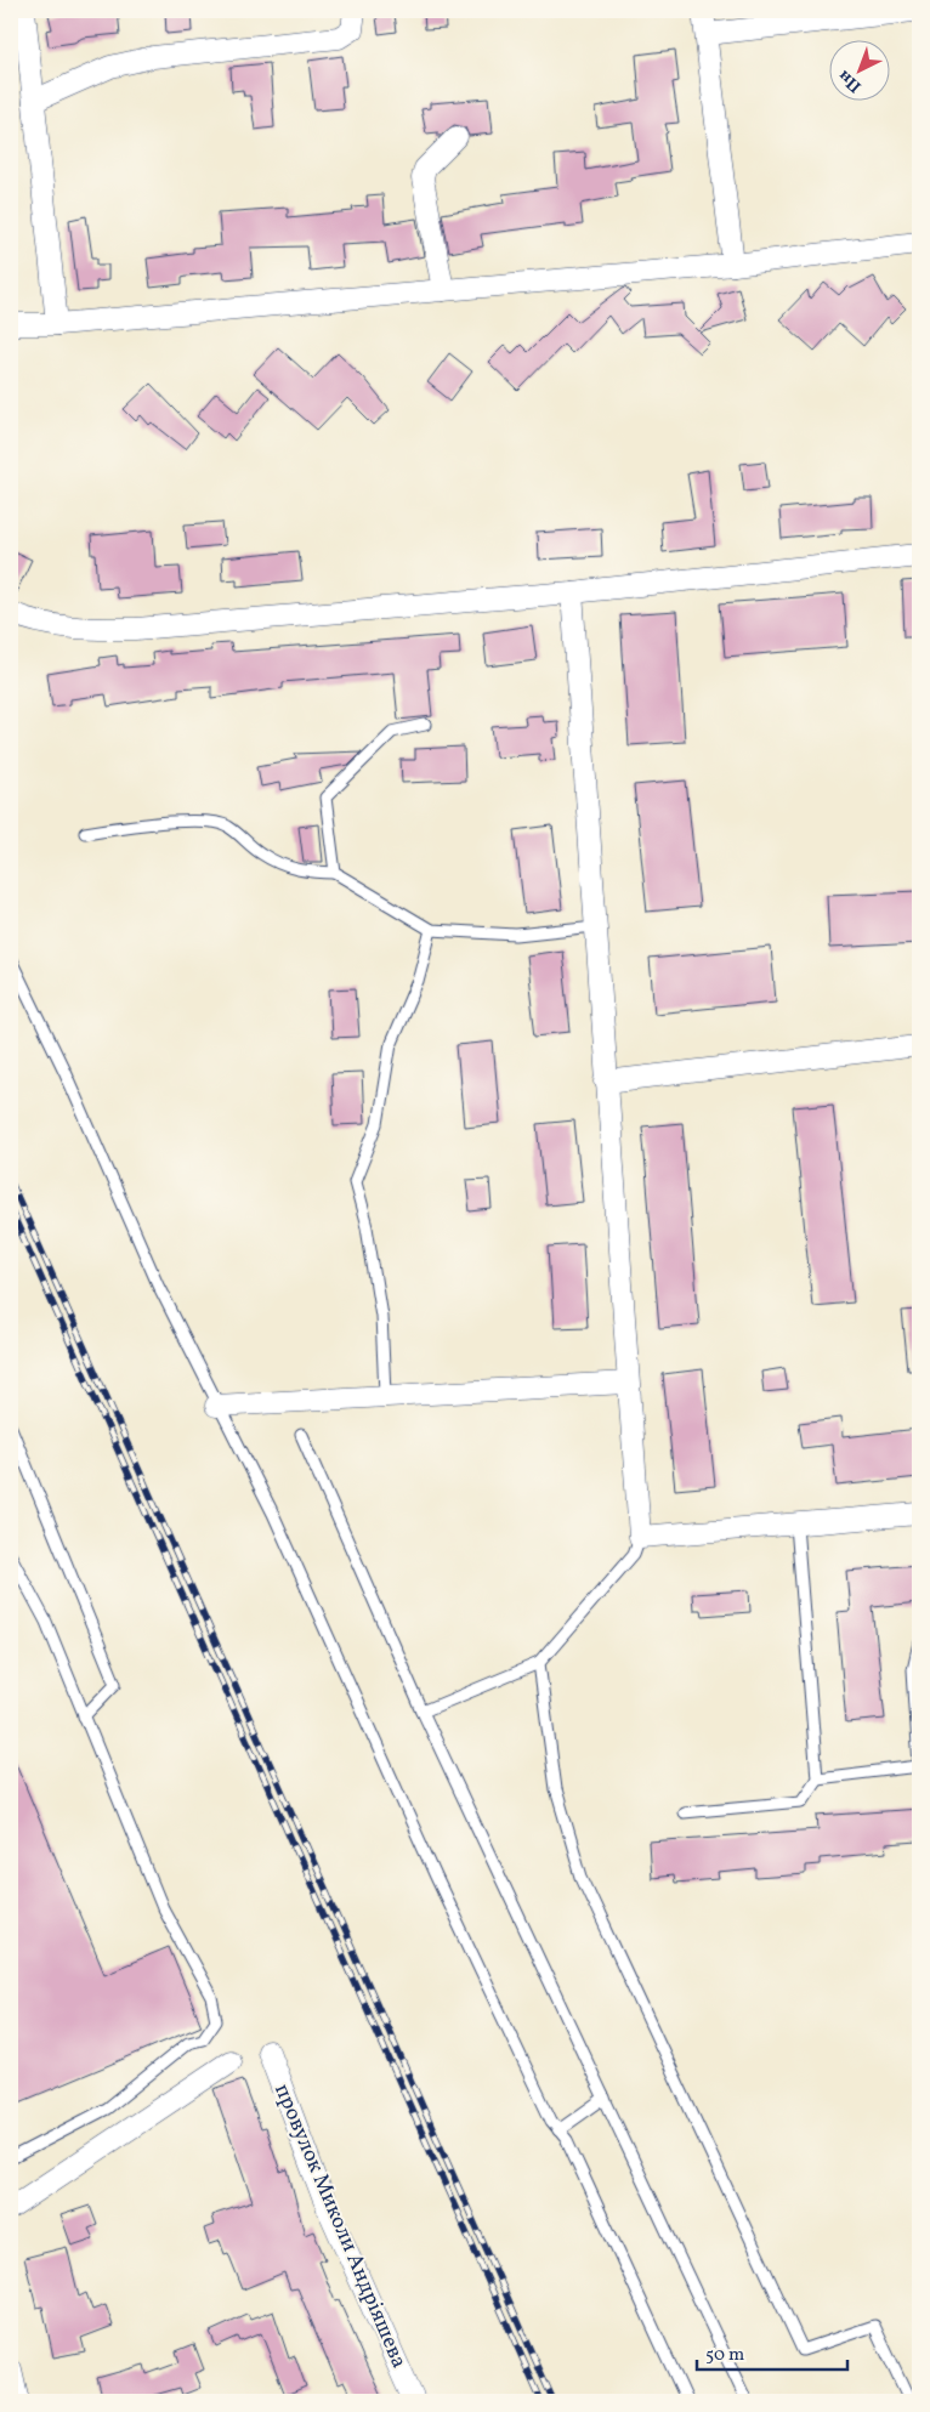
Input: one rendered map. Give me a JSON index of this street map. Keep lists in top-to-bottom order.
{
  "streets": {
    "street": ["провулок Миколи Андріяшева"]
  },
  "scale_bar": "50 m",
  "north": "bottom left"
}
